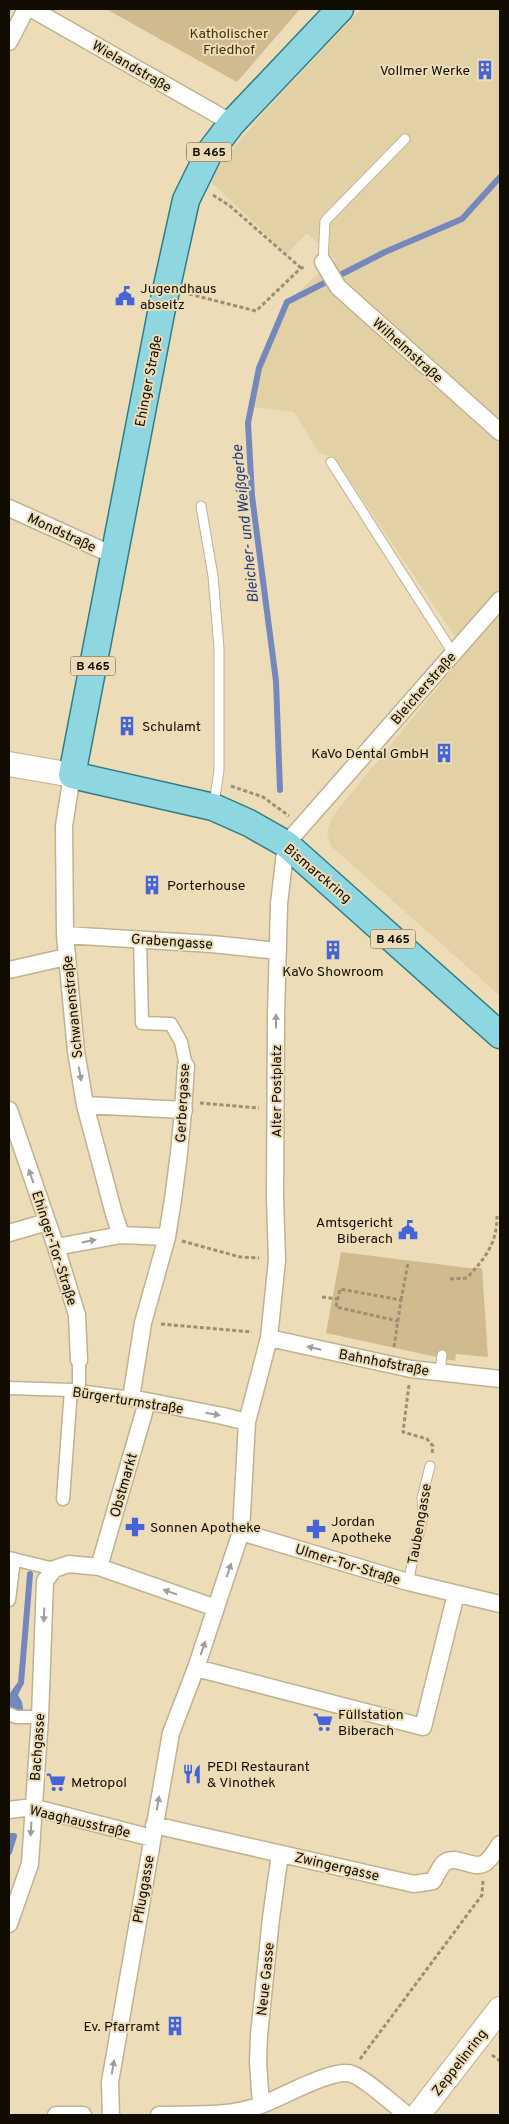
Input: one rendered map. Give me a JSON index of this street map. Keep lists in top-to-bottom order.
{
  "streets": {
    "main road": [
      "B 465",
      "Ehinger Straße",
      "Bismarckring",
      "Zeppelinring"
    ],
    "street": [
      "Wielandstraße",
      "Wilhelmstraße",
      "Mondstraße",
      "Bleicherstraße",
      "Grabengasse",
      "Schwanenstraße",
      "Alter Postplatz",
      "Gerbergasse",
      "Ehinger-Tor-Straße",
      "Bahnhofstraße",
      "Bürgerturmstraße",
      "Obstmarkt",
      "Ulmer-Tor-Straße",
      "Bachgasse",
      "Waaghausstraße",
      "Zwingergasse",
      "Pfluggasse",
      "Neue Gasse"
    ],
    "lane": ["Taubengasse"]
  },
  "crossings": [
    ["Wielandstraße", "Ehinger Straße"],
    ["Ehinger Straße", "Mondstraße"],
    ["Ehinger Straße", "Bismarckring"],
    ["Ehinger Straße", "Schwanenstraße"],
    ["Bleicherstraße", "Bismarckring"],
    ["Bleicherstraße", "Alter Postplatz"],
    ["Bismarckring", "Schwanenstraße"],
    ["Bismarckring", "Alter Postplatz"],
    ["Grabengasse", "Schwanenstraße"],
    ["Grabengasse", "Alter Postplatz"],
    ["Grabengasse", "Gerbergasse"],
    ["Alter Postplatz", "Bahnhofstraße"],
    ["Ehinger-Tor-Straße", "Bürgerturmstraße"],
    ["Bürgerturmstraße", "Obstmarkt"],
    ["Taubengasse", "Ulmer-Tor-Straße"],
    ["Ulmer-Tor-Straße", "Pfluggasse"],
    ["Bachgasse", "Waaghausstraße"],
    ["Waaghausstraße", "Zwingergasse"],
    ["Waaghausstraße", "Pfluggasse"],
    ["Zwingergasse", "Pfluggasse"],
    ["Zwingergasse", "Neue Gasse"]
  ],
  "one_way": [
    "Ehinger-Tor-Straße",
    "Bahnhofstraße",
    "Bürgerturmstraße",
    "Bachgasse",
    "Pfluggasse"
  ],
  "water": ["Bleicher- und Weißgerbe"],
  "parks": ["Katholischer Friedhof"],
  "places": {
    "building": [
      "Vollmer Werke",
      "Schulamt",
      "KaVo Dental GmbH",
      "Porterhouse",
      "KaVo Showroom",
      "Ev. Pfarramt"
    ],
    "public building": ["Jugendhaus abseitz", "Amtsgericht Biberach"],
    "pharmacy": ["Sonnen Apotheke", "Jordan Apotheke"],
    "supermarket": ["Füllstation Biberach", "Metropol"],
    "restaurant": ["PEDI Restaurant & Vinothek"]
  }
}
